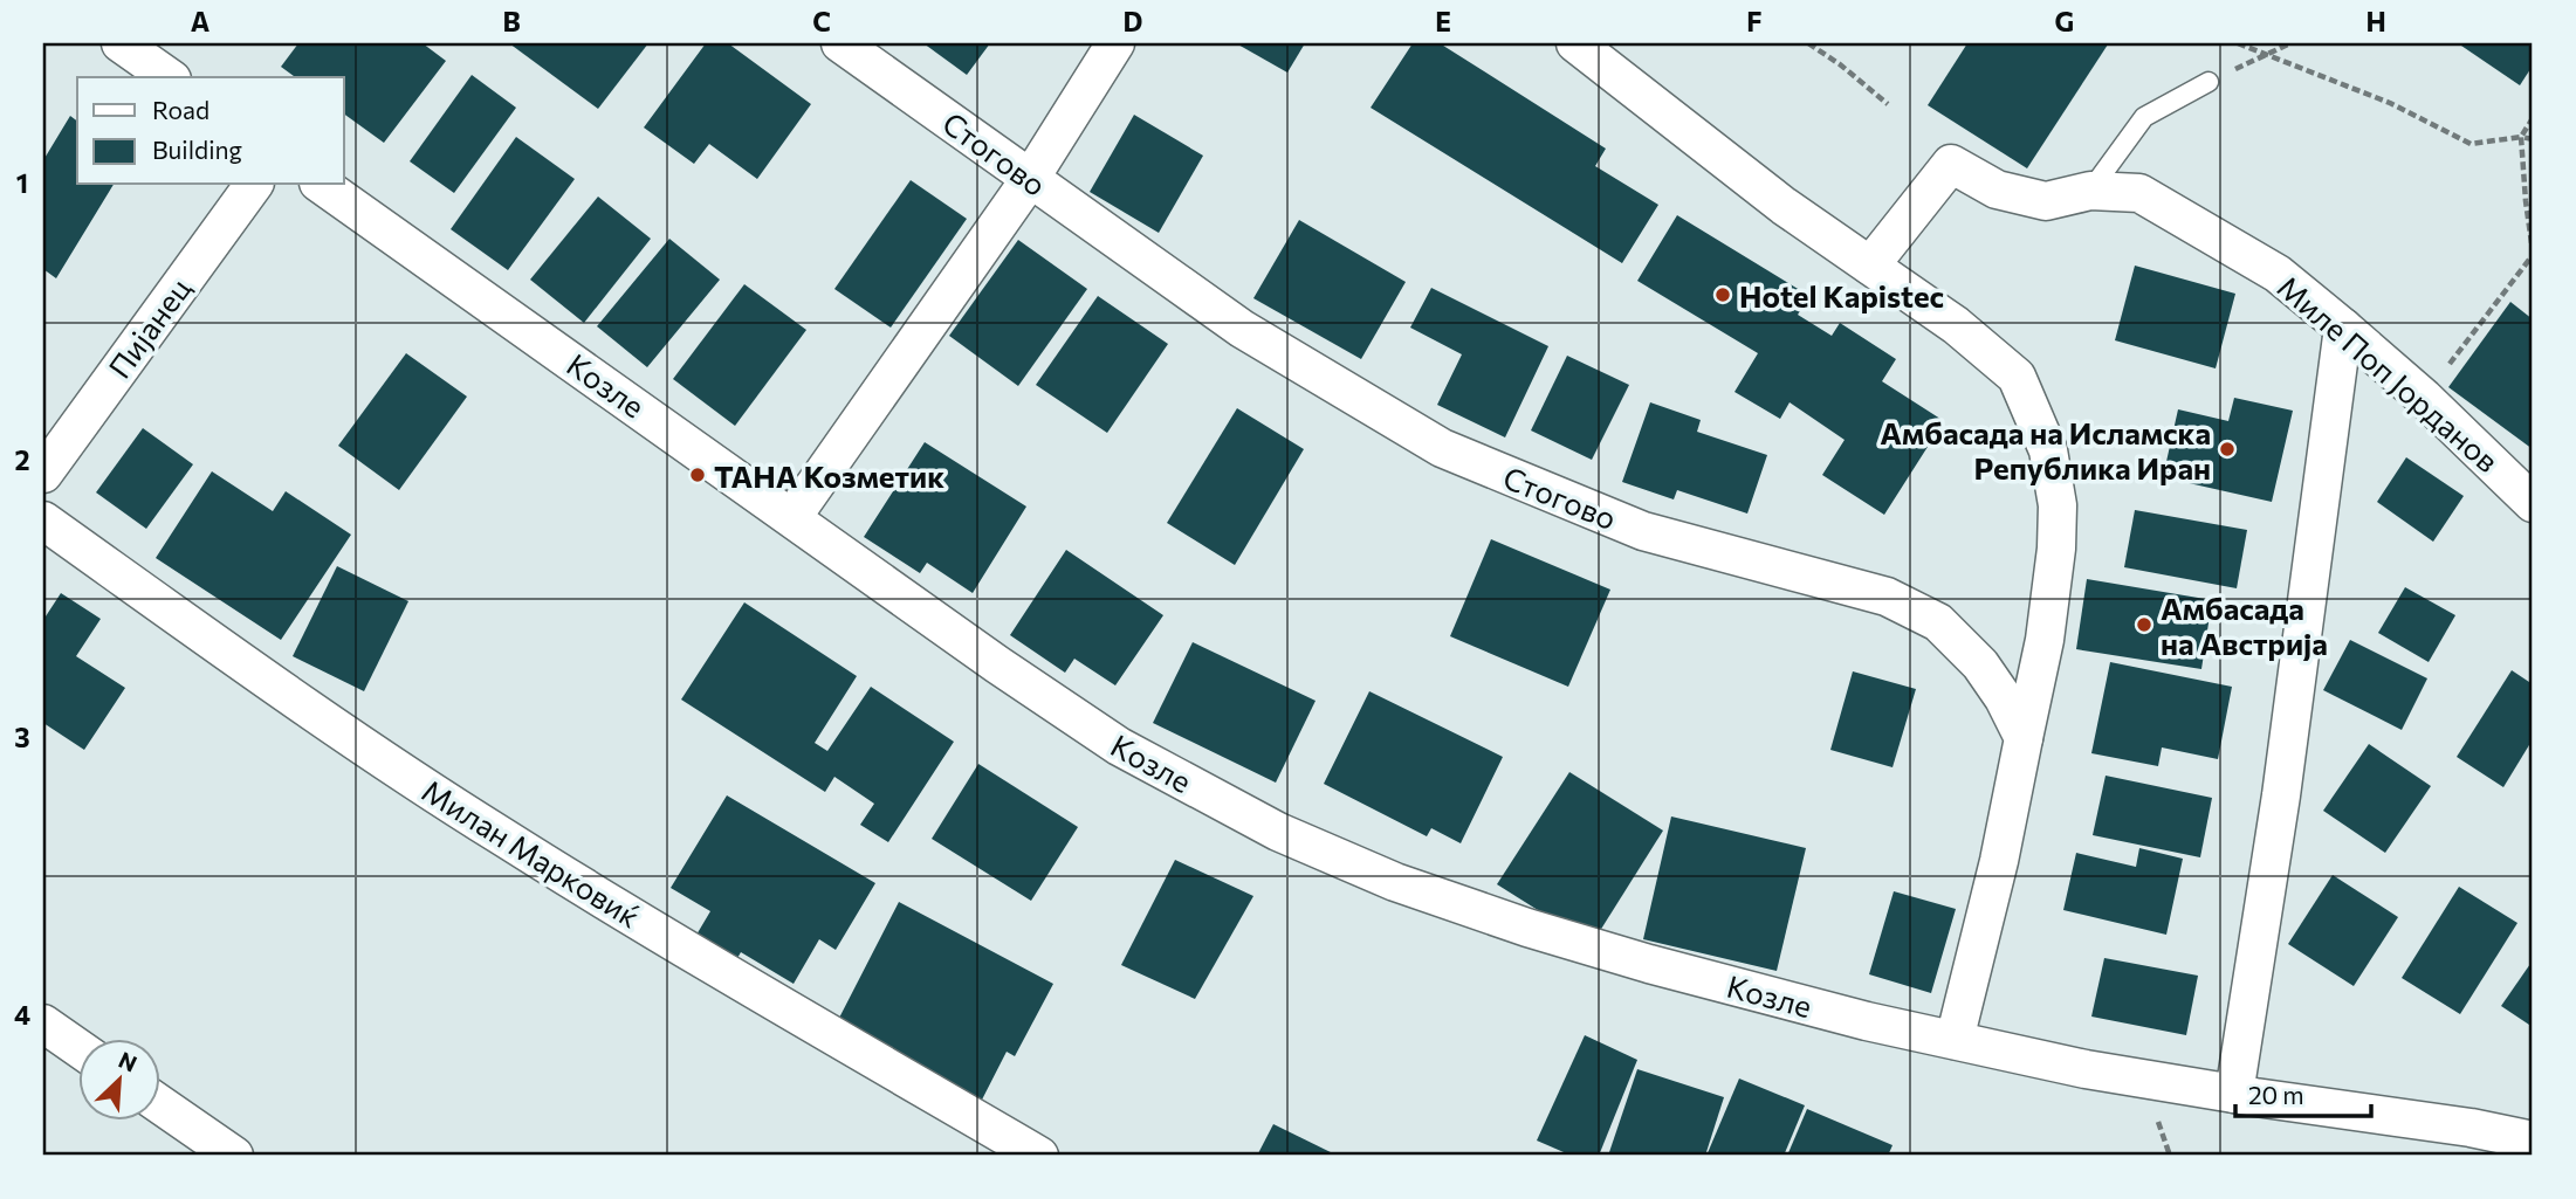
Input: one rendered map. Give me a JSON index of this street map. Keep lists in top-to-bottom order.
{
  "streets": {
    "street": [
      "Стогово",
      "Пијанец",
      "Миле Поп Јорданов",
      "Козле",
      "Милан Марковиќ"
    ]
  },
  "places": [
    "Hotel Kapistec",
    "Амбасада на Исламска Република Иран",
    "ТАНА Козметик",
    "Амбасада на Австрија"
  ],
  "legend": ["Road", "Building"],
  "scale_bar": "20 m",
  "north": "top right",
  "grid": {
    "columns": [
      "A",
      "B",
      "C",
      "D",
      "E",
      "F",
      "G",
      "H"
    ],
    "rows": [
      "1",
      "2",
      "3",
      "4"
    ]
  }
}
